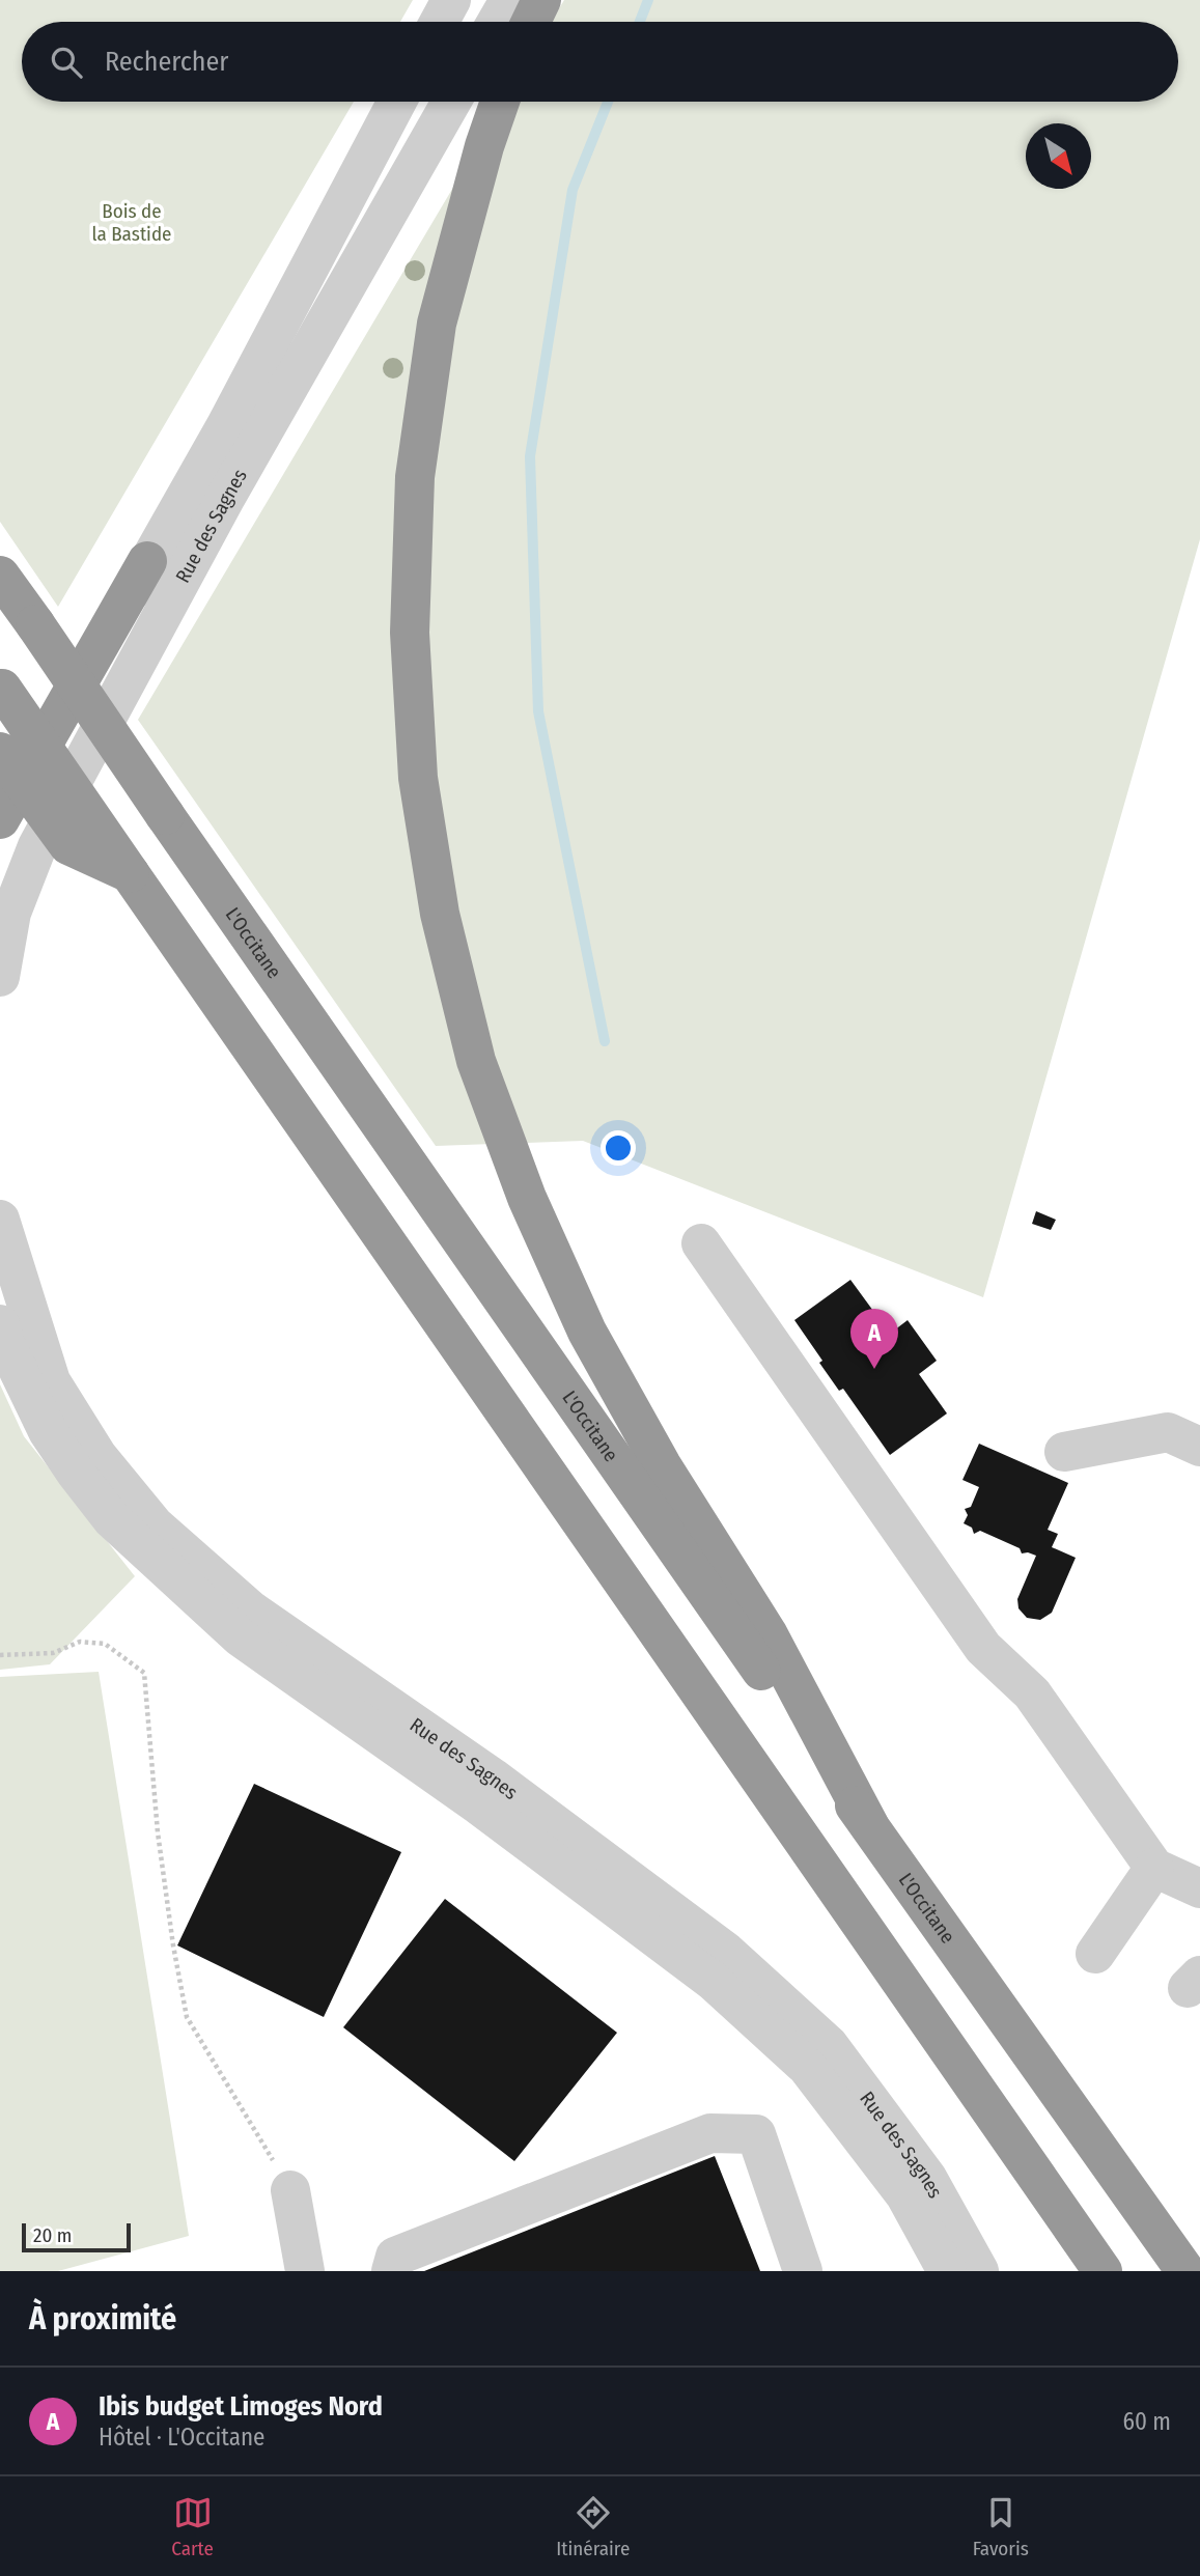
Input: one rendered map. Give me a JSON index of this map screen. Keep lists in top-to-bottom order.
{
  "streets": {
    "highway": ["L'Occitane"],
    "street": ["Rue des Sagnes"]
  },
  "parks": ["Bois de la Bastide"],
  "scale_bar": "20 m",
  "north": "bottom right",
  "page": {
    "search": "Rechercher",
    "pins": "A",
    "scale": "20 m",
    "heading": "À proximité",
    "list": [
      {
        "mark": "A",
        "name": "Ibis budget Limoges Nord",
        "note": "Hôtel · L'Occitane",
        "value": "60 m"
      }
    ],
    "nav": ["Carte", "Itinéraire", "Favoris"]
  }
}
